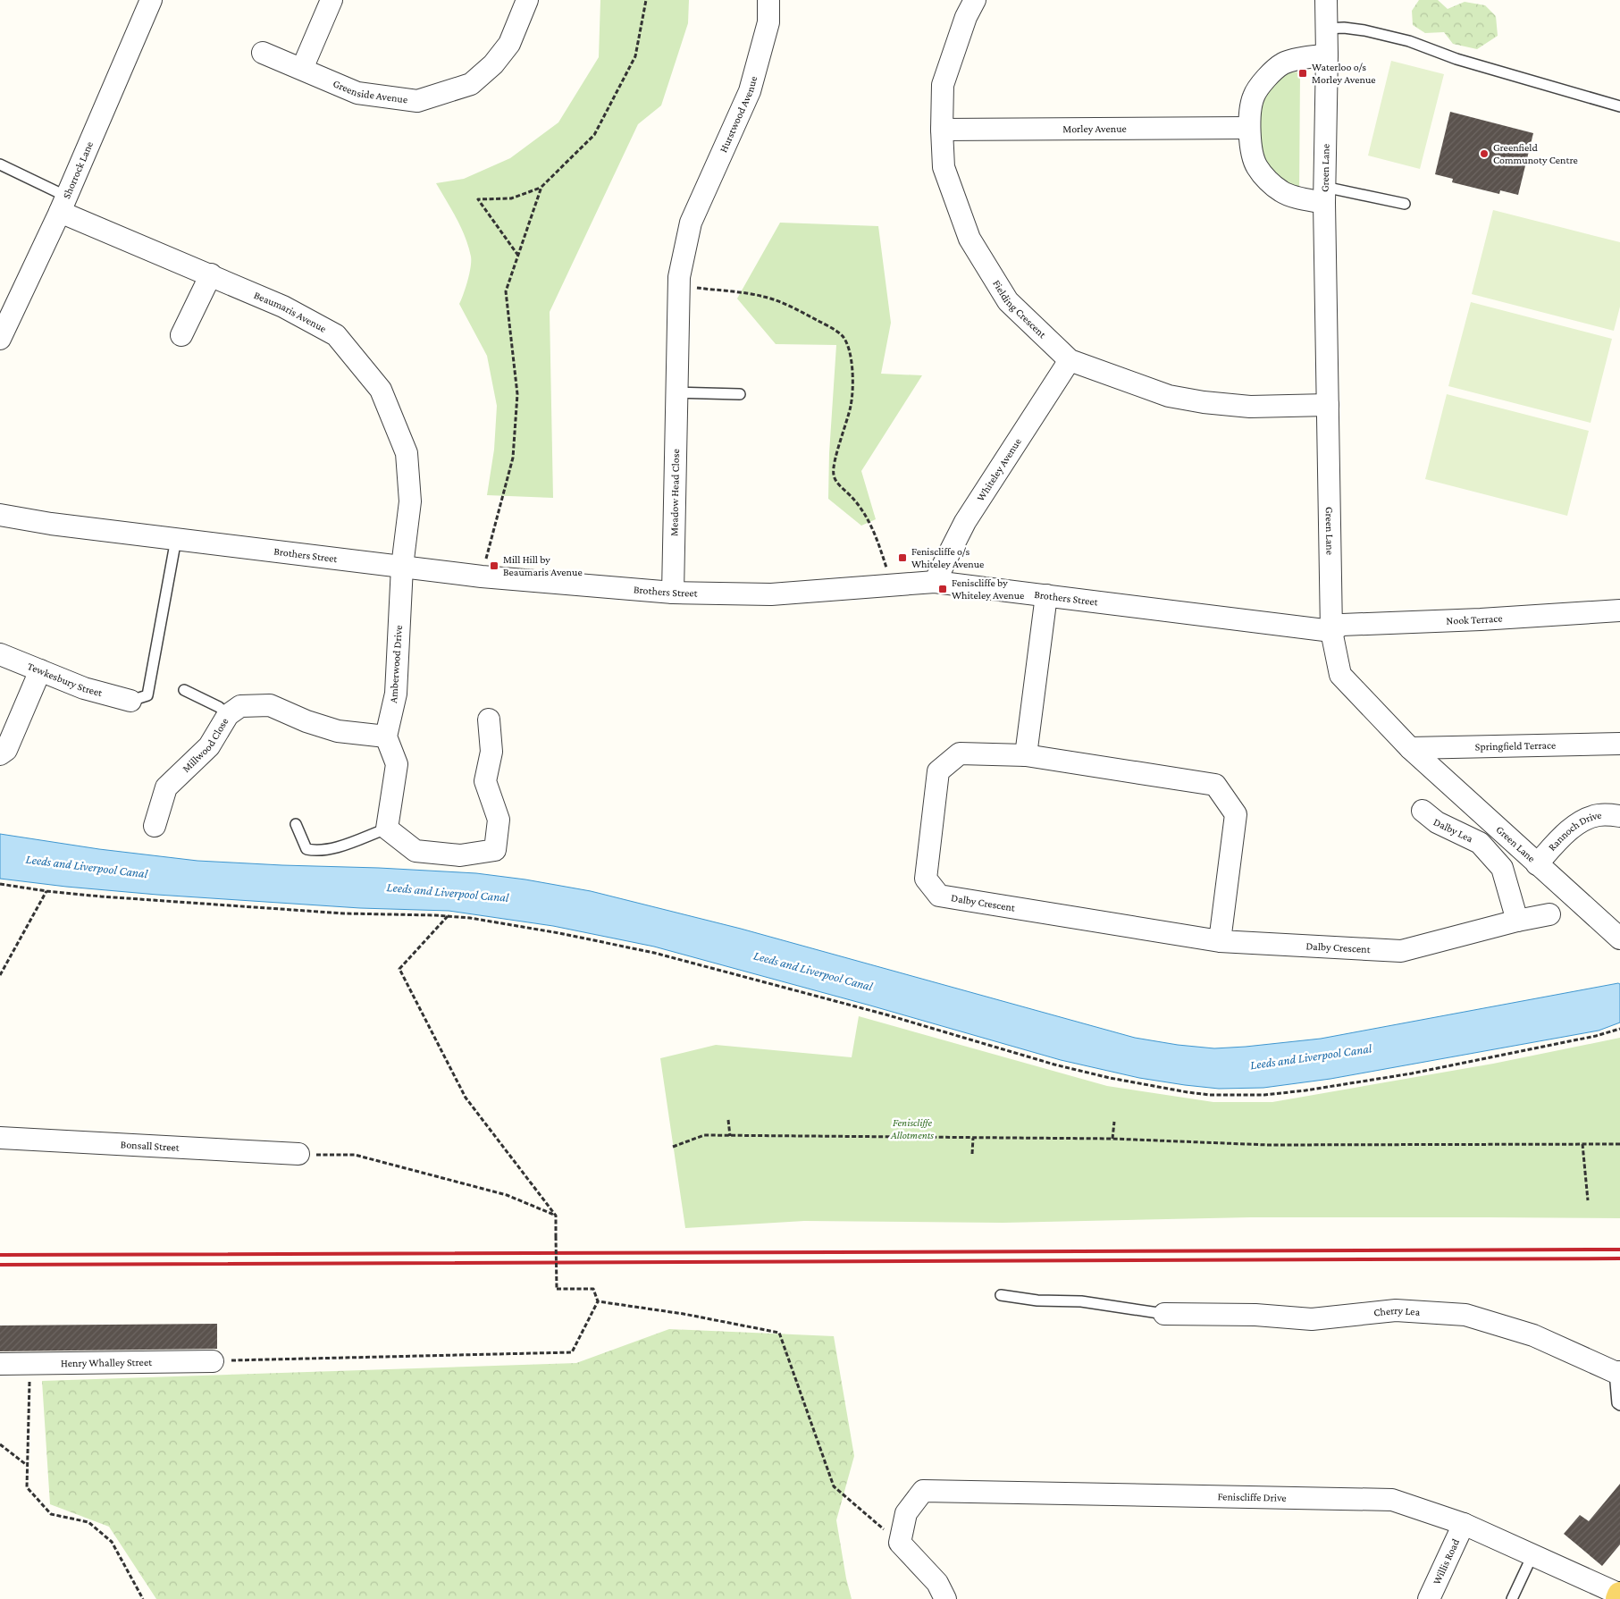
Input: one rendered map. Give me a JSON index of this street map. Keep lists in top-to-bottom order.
{
  "streets": {
    "street": [
      "Greenside Avenue",
      "Hurstwood Avenue",
      "Morley Avenue",
      "Green Lane",
      "Shorrock Lane",
      "Fielding Crescent",
      "Beaumaris Avenue",
      "Whiteley Avenue",
      "Meadow Head Close",
      "Brothers Street",
      "Nook Terrace",
      "Amberwood Drive",
      "Tewkesbury Street",
      "Millwood Close",
      "Springfield Terrace",
      "Dalby Lea",
      "Rannoch Drive",
      "Dalby Crescent",
      "Bonsall Street",
      "Cherry Lea",
      "Henry Whalley Street",
      "Feniscliffe Drive",
      "Willis Road"
    ]
  },
  "crossings": [
    ["Hurstwood Avenue", "Meadow Head Close"],
    ["Morley Avenue", "Fielding Crescent"],
    ["Green Lane", "Fielding Crescent"],
    ["Green Lane", "Brothers Street"],
    ["Green Lane", "Nook Terrace"],
    ["Green Lane", "Springfield Terrace"],
    ["Green Lane", "Rannoch Drive"],
    ["Shorrock Lane", "Beaumaris Avenue"],
    ["Fielding Crescent", "Whiteley Avenue"],
    ["Beaumaris Avenue", "Brothers Street"],
    ["Beaumaris Avenue", "Amberwood Drive"],
    ["Whiteley Avenue", "Brothers Street"],
    ["Meadow Head Close", "Brothers Street"],
    ["Brothers Street", "Nook Terrace"],
    ["Brothers Street", "Amberwood Drive"],
    ["Amberwood Drive", "Millwood Close"],
    ["Dalby Lea", "Dalby Crescent"],
    ["Feniscliffe Drive", "Willis Road"]
  ],
  "water": ["Leeds and Liverpool Canal"],
  "parks": ["Feniscliffe Allotments"],
  "places": {
    "transit": [
      "Waterloo o/s Morley Avenue",
      "Feniscliffe o/s Whiteley Avenue",
      "Mill Hill by Beaumaris Avenue",
      "Feniscliffe by Whiteley Avenue"
    ],
    "other": ["Greenfield Communoty Centre"]
  }
}
